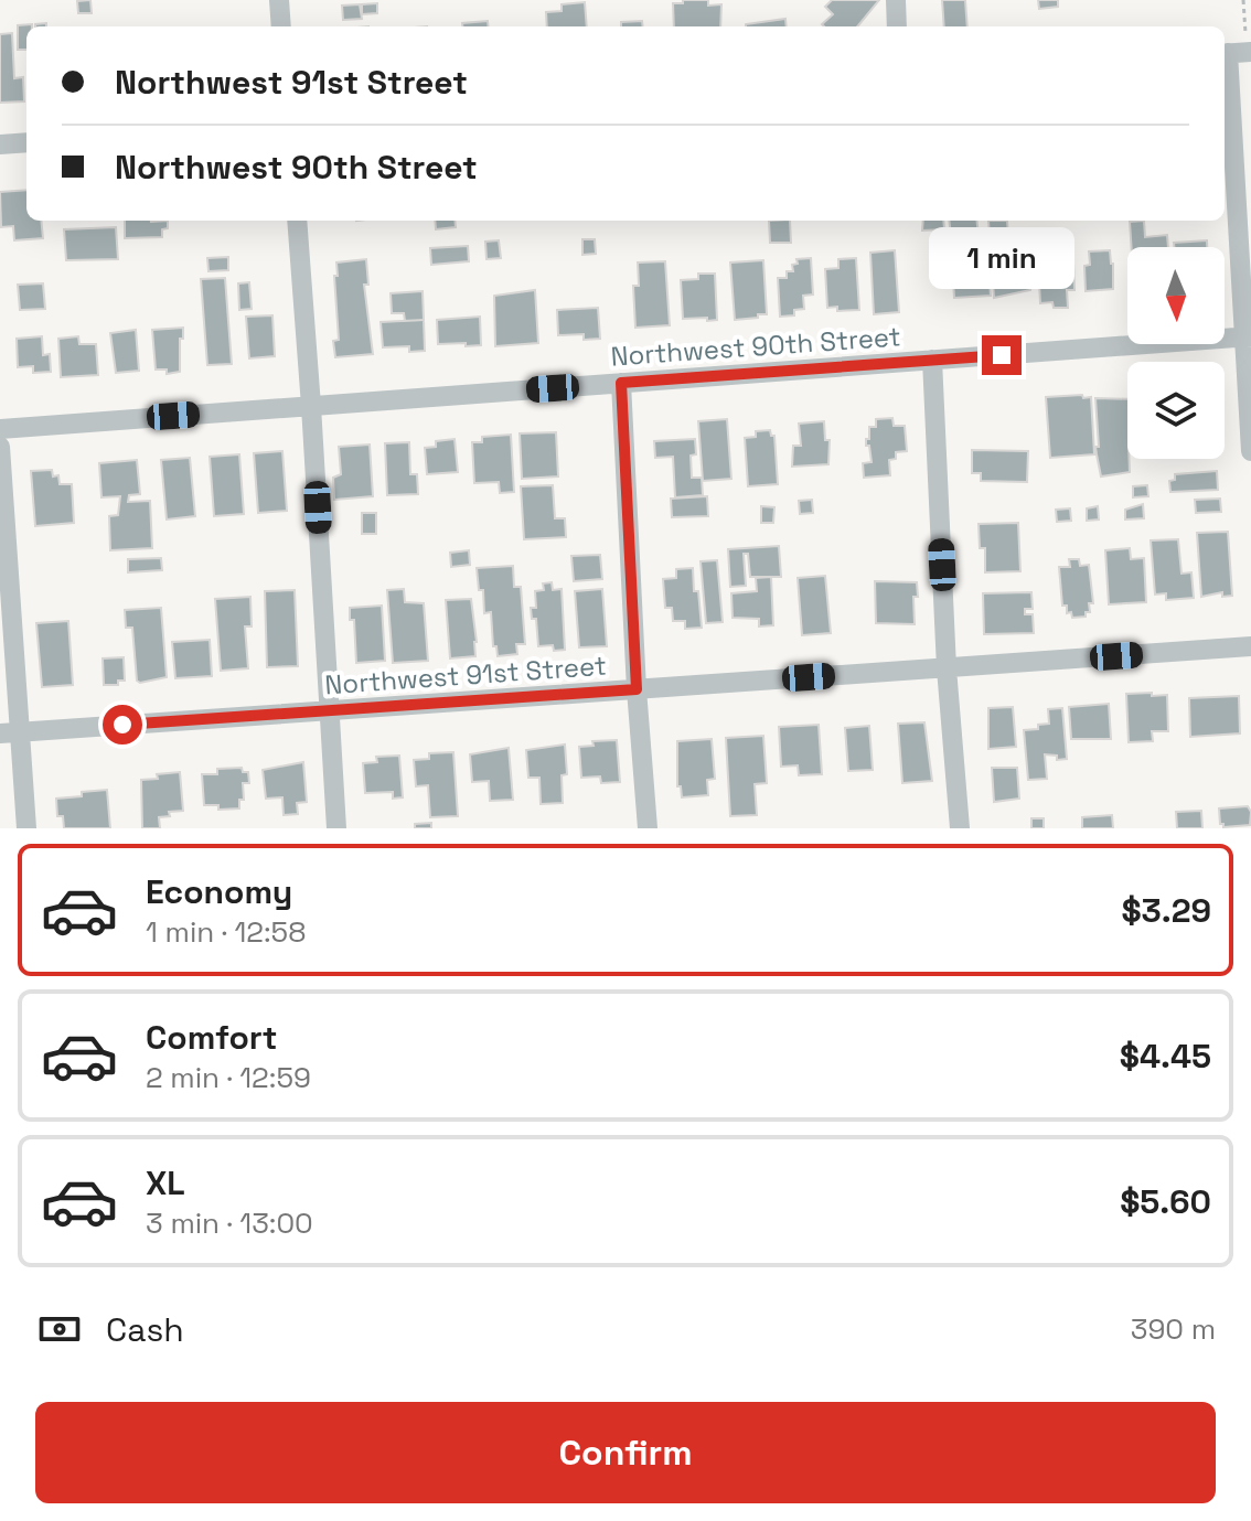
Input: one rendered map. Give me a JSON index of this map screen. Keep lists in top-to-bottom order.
{
  "streets": {
    "street": ["Northwest 90th Street", "Northwest 91st Street"]
  },
  "north": "bottom",
  "page": {
    "banner": ["Northwest 91st Street", "Northwest 90th Street"],
    "bubble": "1 min",
    "list": [
      {
        "name": "Economy",
        "note": "1 min · 12:58",
        "value": "$3.29"
      },
      {
        "name": "Comfort",
        "note": "2 min · 12:59",
        "value": "$4.45"
      },
      {
        "name": "XL",
        "note": "3 min · 13:00",
        "value": "$5.60"
      }
    ],
    "pay": ["Cash", "390 m"],
    "buttons": "Confirm"
  }
}
